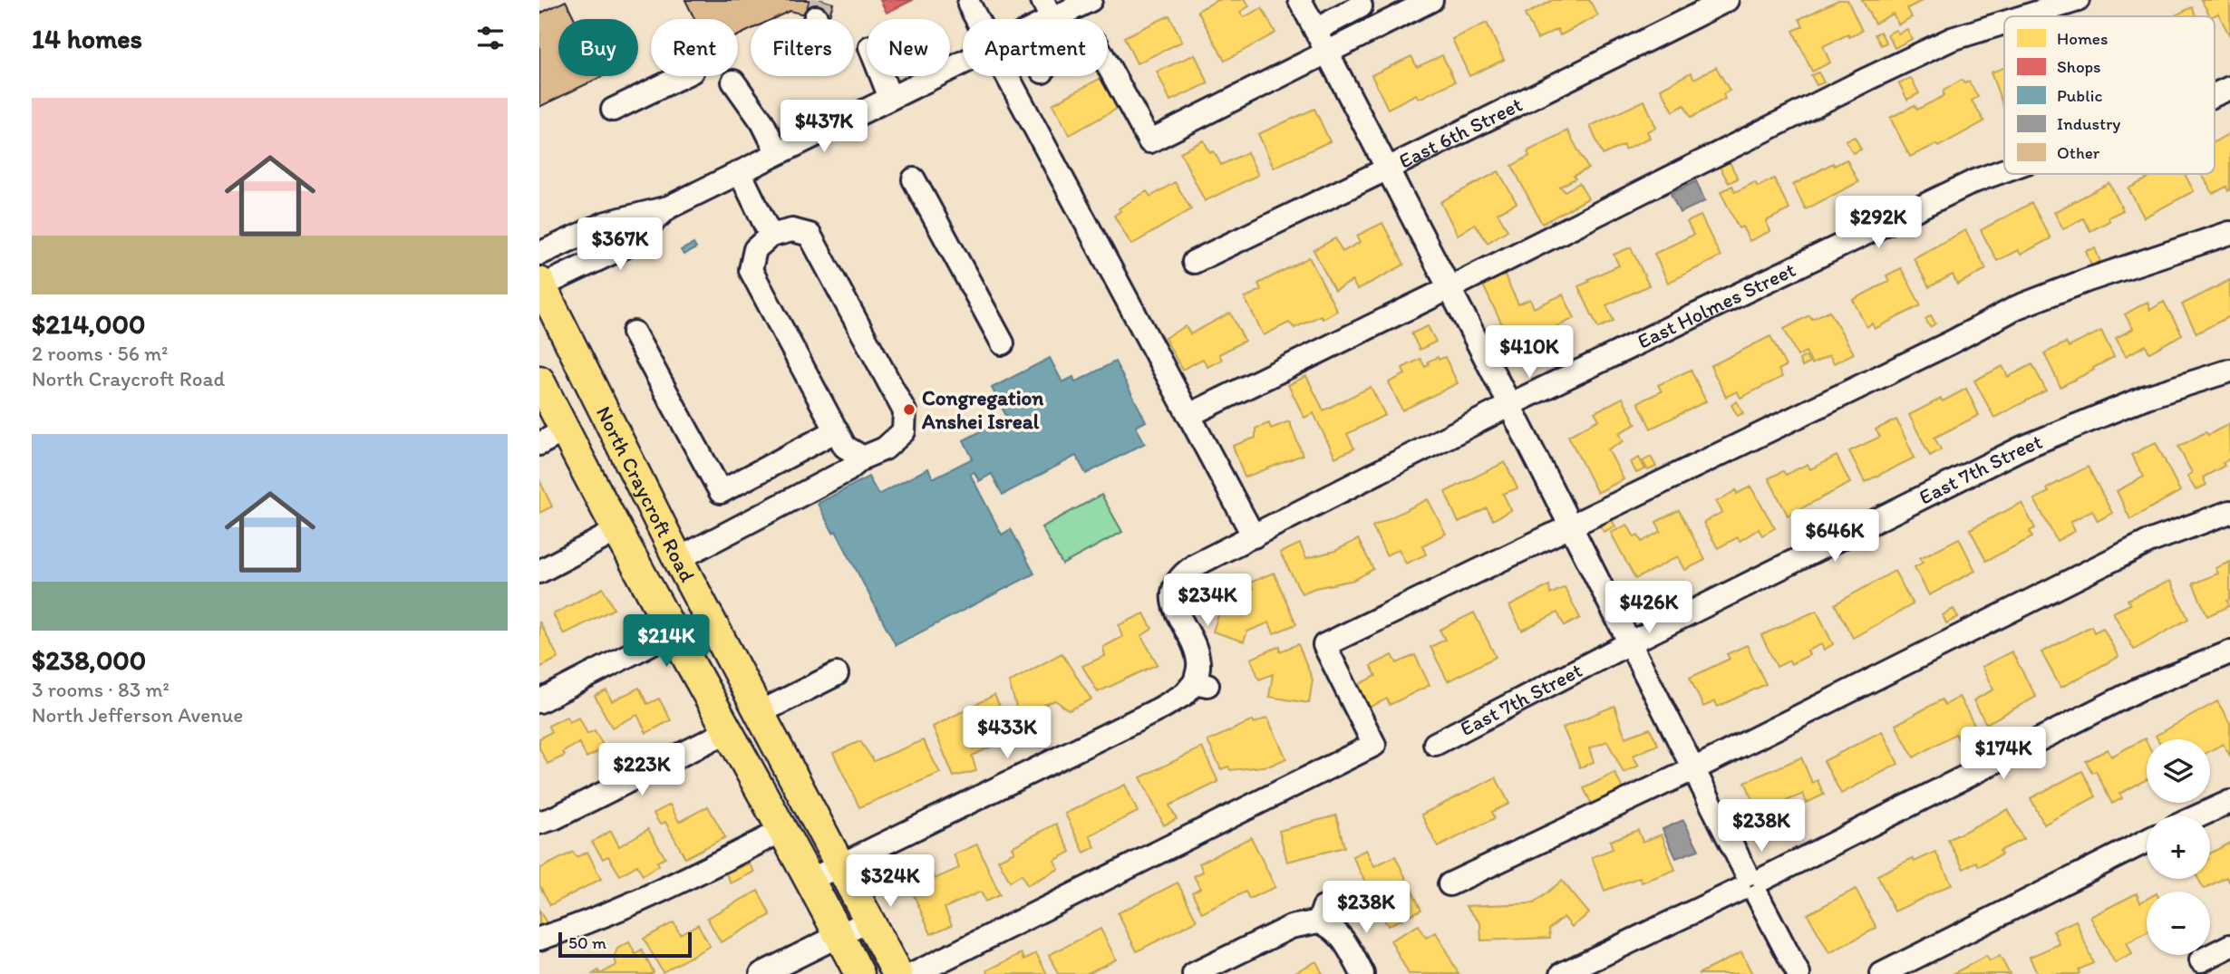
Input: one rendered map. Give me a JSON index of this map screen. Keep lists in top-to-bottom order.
{
  "streets": {
    "main road": ["North Craycroft Road"],
    "street": ["East 6th Street", "East Holmes Street", "East 7th Street"]
  },
  "crossings": [
    ["East Holmes Street", "North Craycroft Road"]
  ],
  "places": ["Congregation Anshei Isreal"],
  "legend": [
    "Homes",
    "Shops",
    "Public",
    "Industry",
    "Other"
  ],
  "scale_bar": "50 m",
  "page": {
    "heading": "14 homes",
    "chip": [
      "Buy",
      "Rent",
      "Filters",
      "New",
      "Apartment"
    ],
    "list": [
      {
        "name": "$214,000",
        "note": "2 rooms · 56 m² · North Craycroft Road"
      },
      {
        "name": "$238,000",
        "note": "3 rooms · 83 m² · North Jefferson Avenue"
      }
    ],
    "price": [
      "$437K",
      "$292K",
      "$367K",
      "$410K",
      "$646K",
      "$234K",
      "$426K",
      "$214K",
      "$433K",
      "$174K",
      "$223K",
      "$238K",
      "$324K",
      "$238K"
    ],
    "map_buttons": ["+", "−"],
    "scale": "50 m"
  }
}
